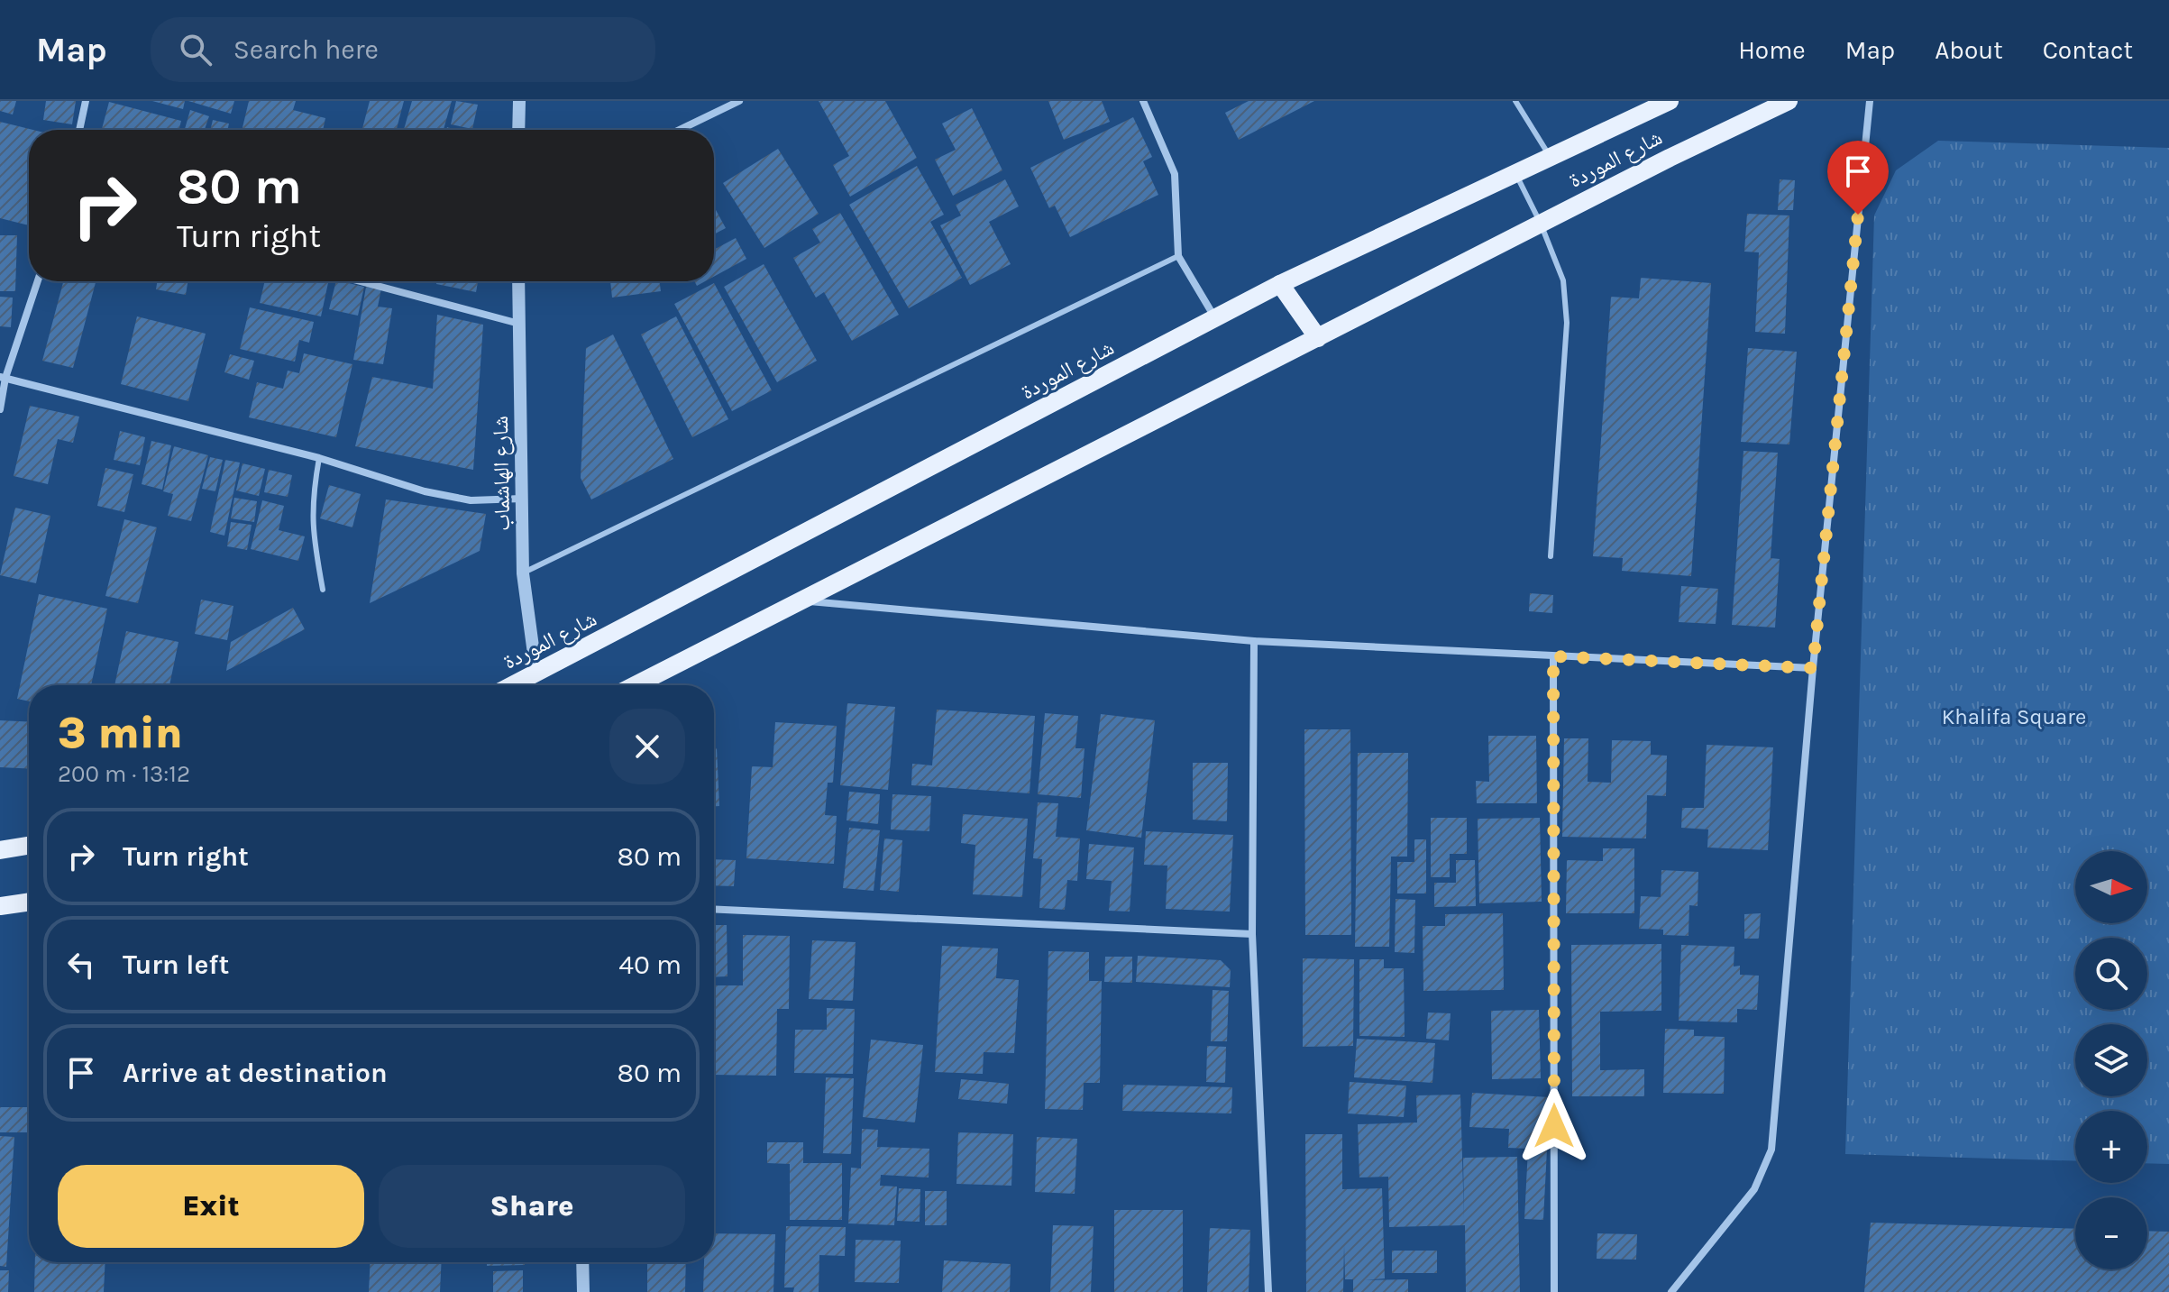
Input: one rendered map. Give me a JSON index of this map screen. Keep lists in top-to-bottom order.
{
  "streets": {
    "main road": ["شارع الموردة"],
    "street": ["شارع الهاشماب"]
  },
  "crossings": [
    ["شارع الموردة", "شارع الهاشماب"]
  ],
  "parks": ["Khalifa Square"],
  "north": "right",
  "page": {
    "header": "Map",
    "search": "Search here",
    "nav": [
      "Home",
      "Map",
      "About",
      "Contact"
    ],
    "turn": ["80 m", "Turn right"],
    "heading": ["3 min", "200 m · 13:12"],
    "list": [
      {
        "name": "Turn right",
        "value": "80 m"
      },
      {
        "name": "Turn left",
        "value": "40 m"
      },
      {
        "name": "Arrive at destination",
        "value": "80 m"
      }
    ],
    "map_buttons": ["+", "−"],
    "buttons": ["Exit", "Share"]
  }
}
